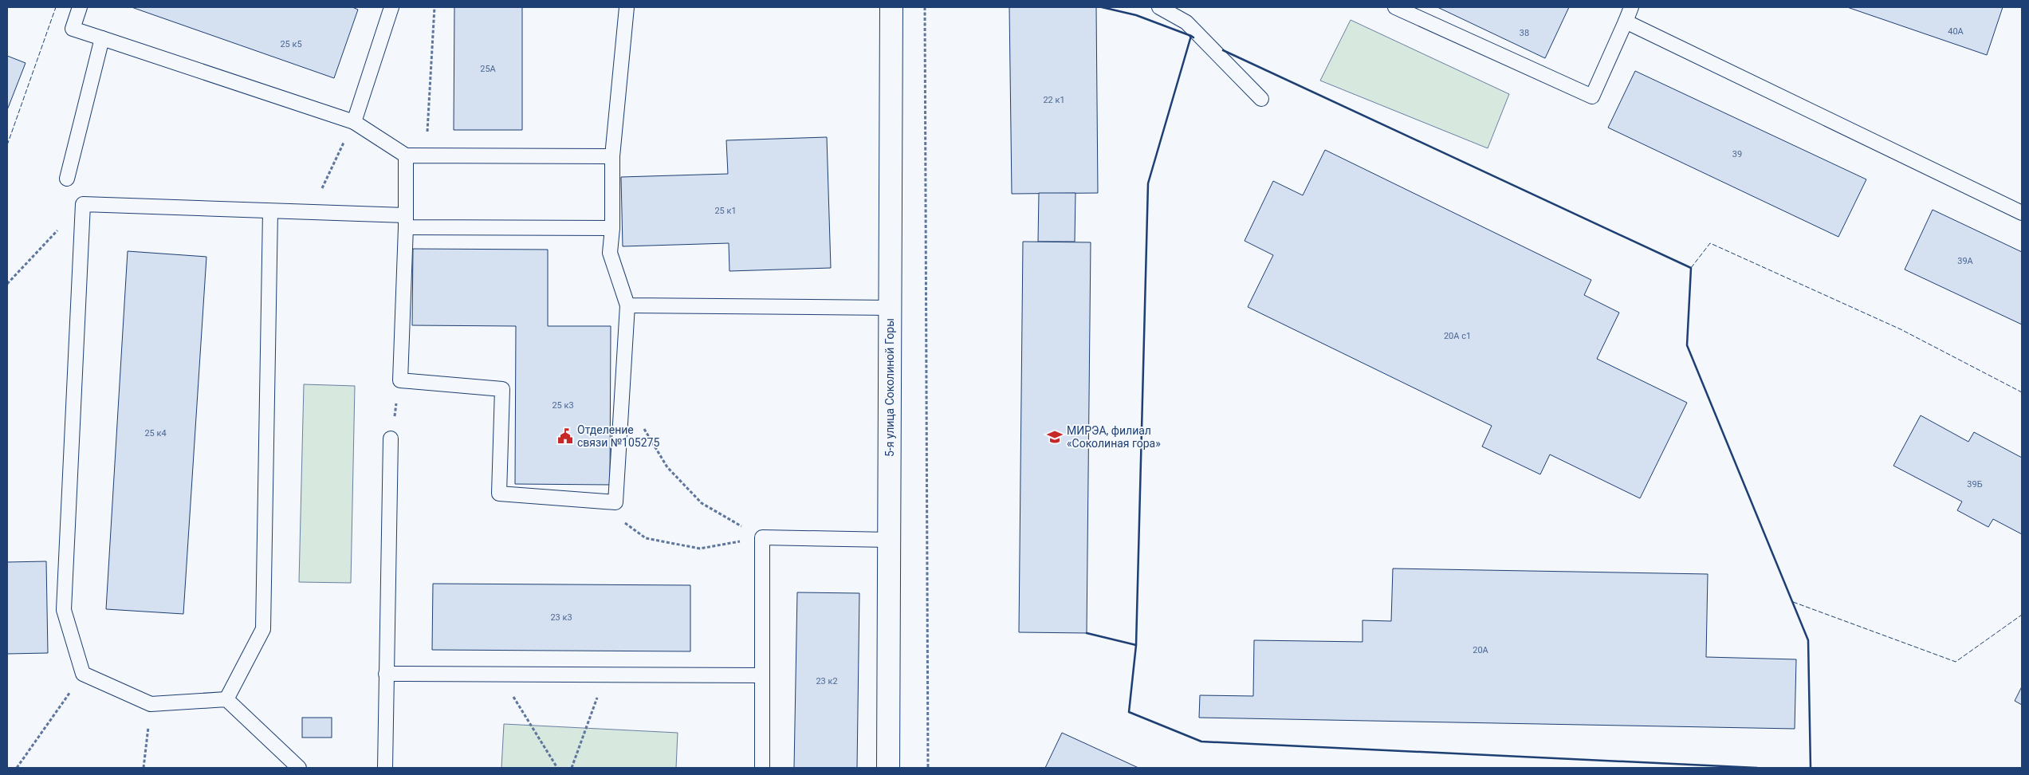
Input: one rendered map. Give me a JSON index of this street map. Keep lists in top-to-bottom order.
{
  "streets": {
    "street": ["5-я улица Соколиной Горы"]
  },
  "places": {
    "public building": ["Отделение связи №105275"],
    "school or university": ["МИРЭА, филиал «Соколиная гора»"]
  },
  "house_numbers": [
    "40А",
    "38",
    "25 к5",
    "25А",
    "22 к1",
    "39",
    "25 к1",
    "39А",
    "20А с1",
    "25 к3",
    "25 к4",
    "39Б",
    "23 к3",
    "20А",
    "23 к2"
  ]
}
